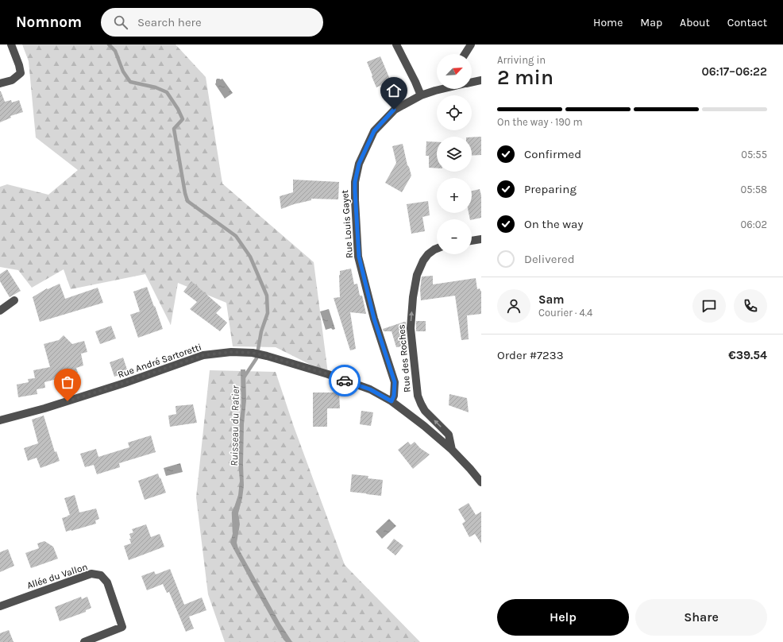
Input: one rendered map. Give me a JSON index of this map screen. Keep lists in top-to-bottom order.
{
  "streets": {
    "street": [
      "Rue Louis Gayet",
      "Rue des Roches",
      "Rue André Sartoretti",
      "Allée du Vallon"
    ]
  },
  "crossings": [
    ["Rue Louis Gayet", "Rue André Sartoretti"],
    ["Rue des Roches", "Rue André Sartoretti"]
  ],
  "one_way": ["Rue des Roches"],
  "water": ["Ruisseau du Ratier"],
  "north": "top right",
  "page": {
    "header": "Nomnom",
    "search": "Search here",
    "nav": [
      "Home",
      "Map",
      "About",
      "Contact"
    ],
    "heading": ["2 min", "Arriving in", "06:17–06:22"],
    "panel": [
      "Sam",
      "Courier · 4.4",
      "Order #7233",
      "€39.54"
    ],
    "map_buttons": ["+", "−"],
    "bar": "On the way · 190 m",
    "list": [
      ["Confirmed", "05:55"],
      ["Preparing", "05:58"],
      ["On the way", "06:02"],
      "Delivered"
    ],
    "buttons": ["Help", "Share"]
  }
}
